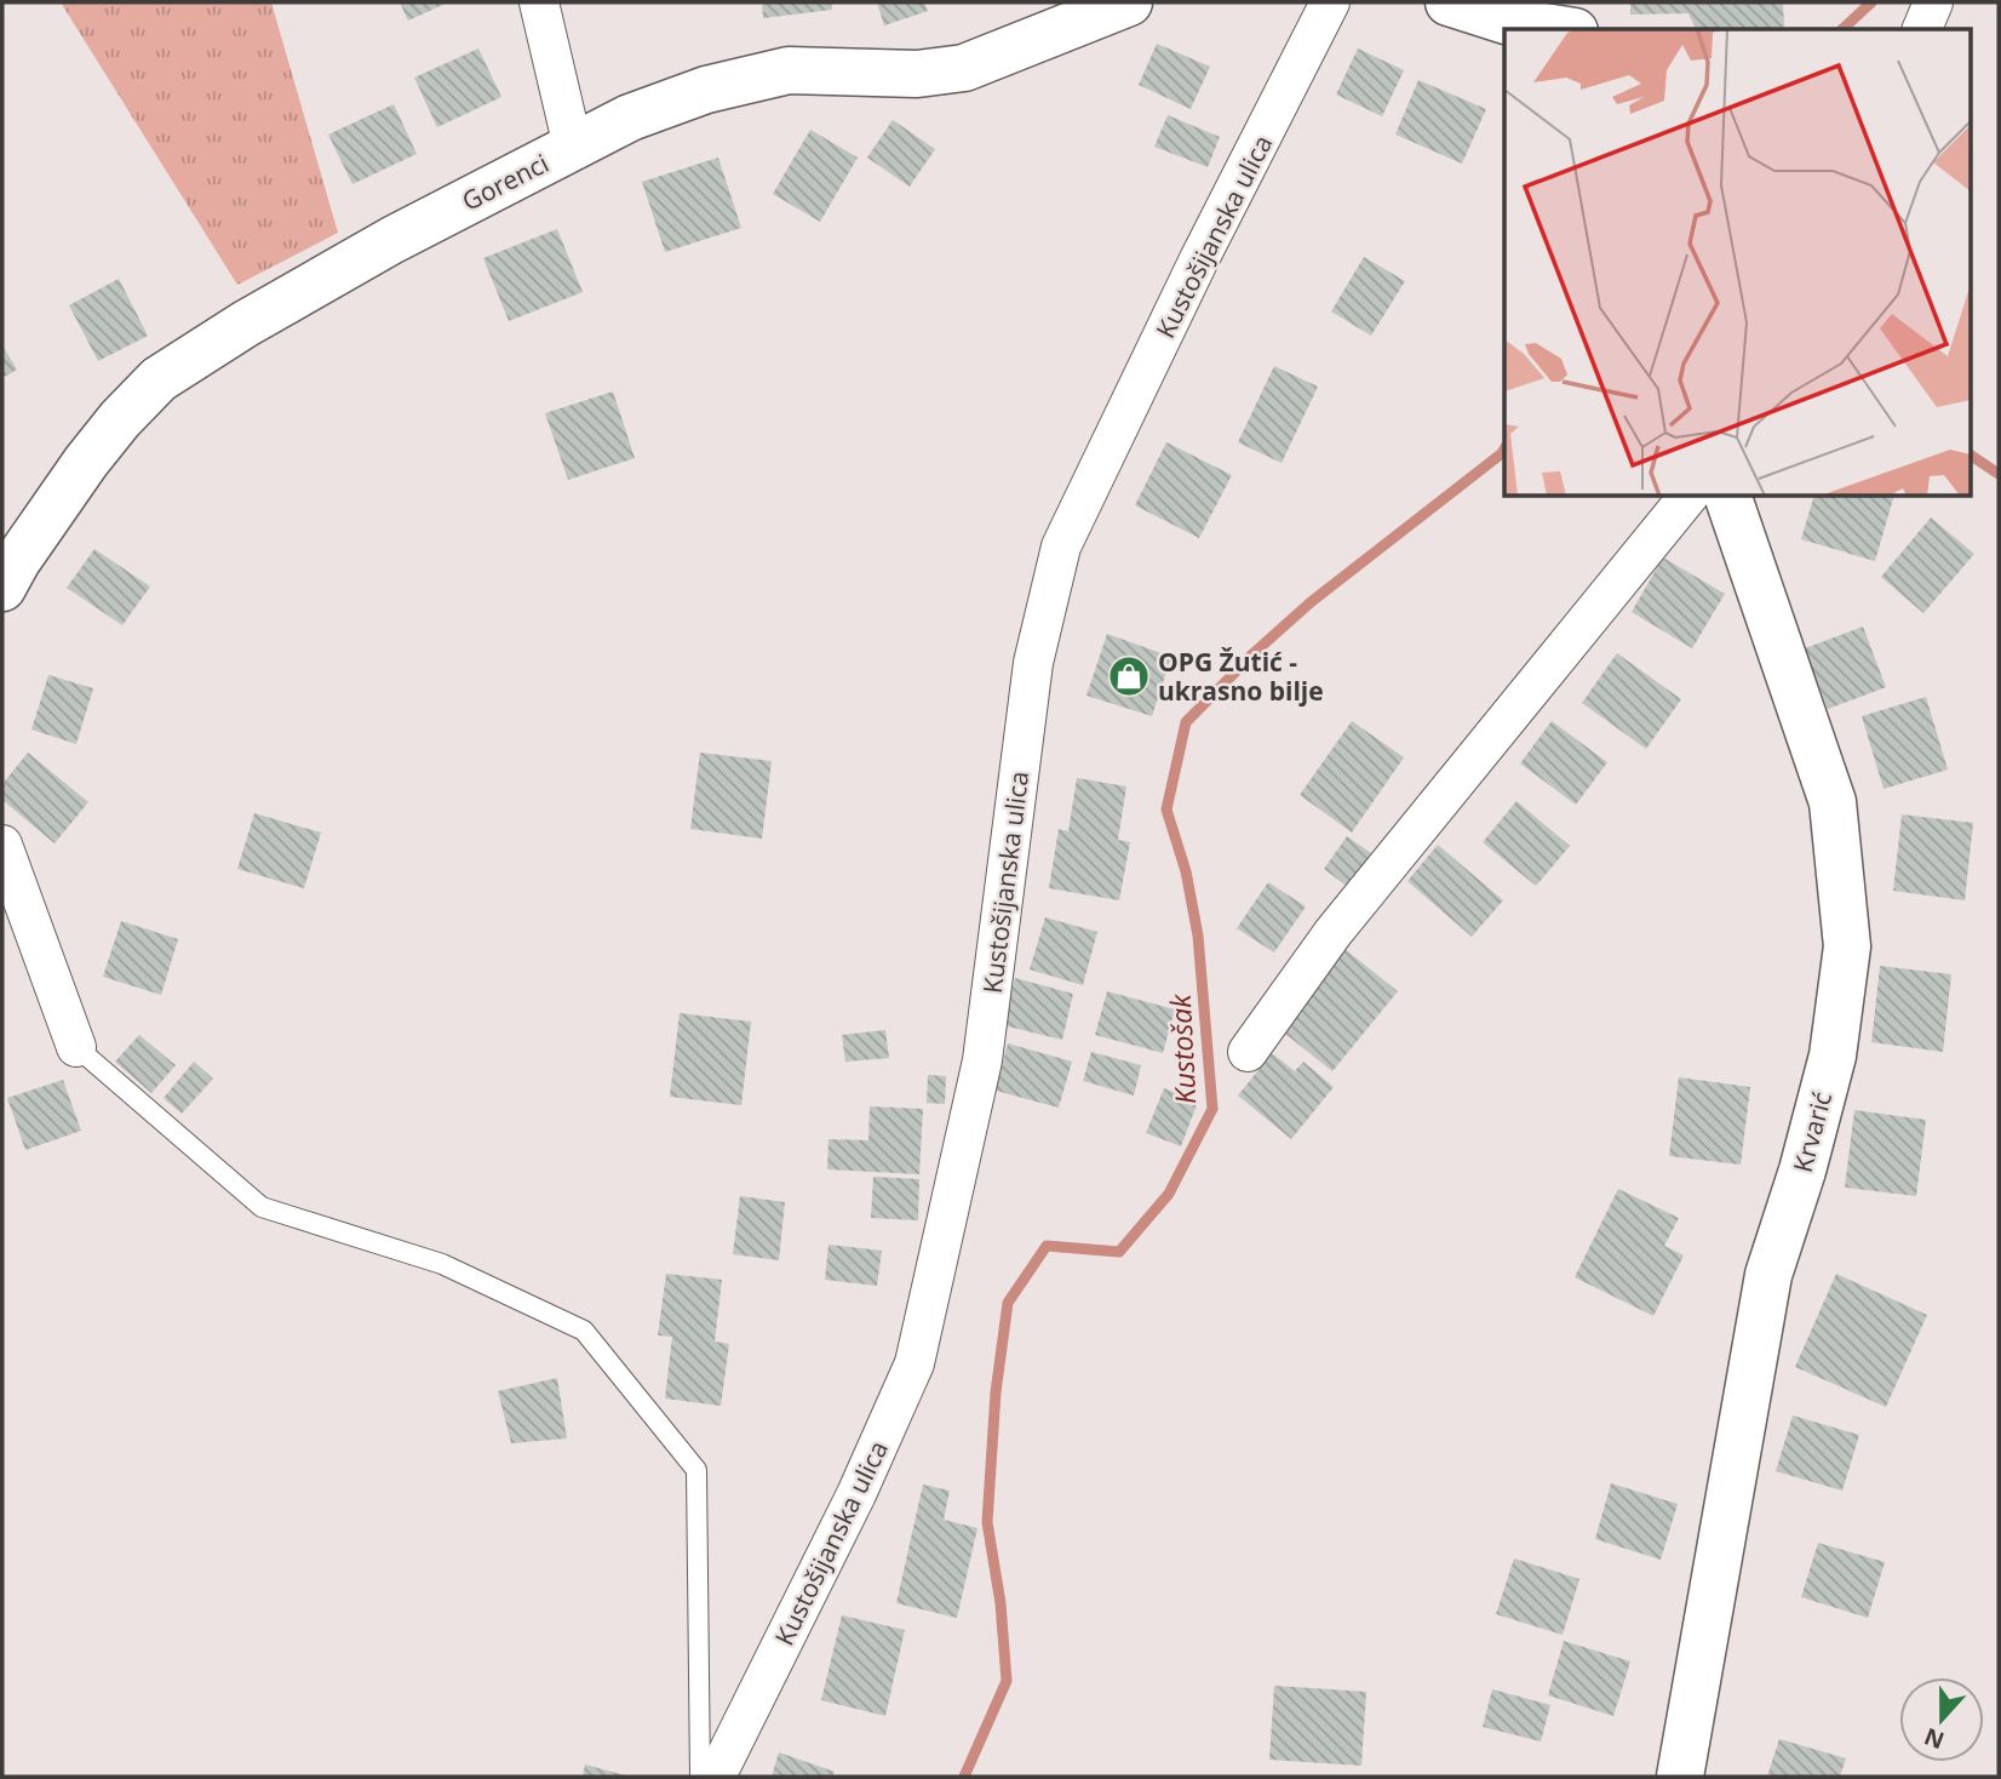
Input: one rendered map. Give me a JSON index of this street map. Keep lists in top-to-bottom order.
{
  "streets": {
    "street": ["Gorenci", "Kustošijanska ulica", "Krvarić"]
  },
  "water": ["Kustošak"],
  "places": {
    "shop": ["OPG Žutić - ukrasno bilje"]
  },
  "north": "bottom"
}
